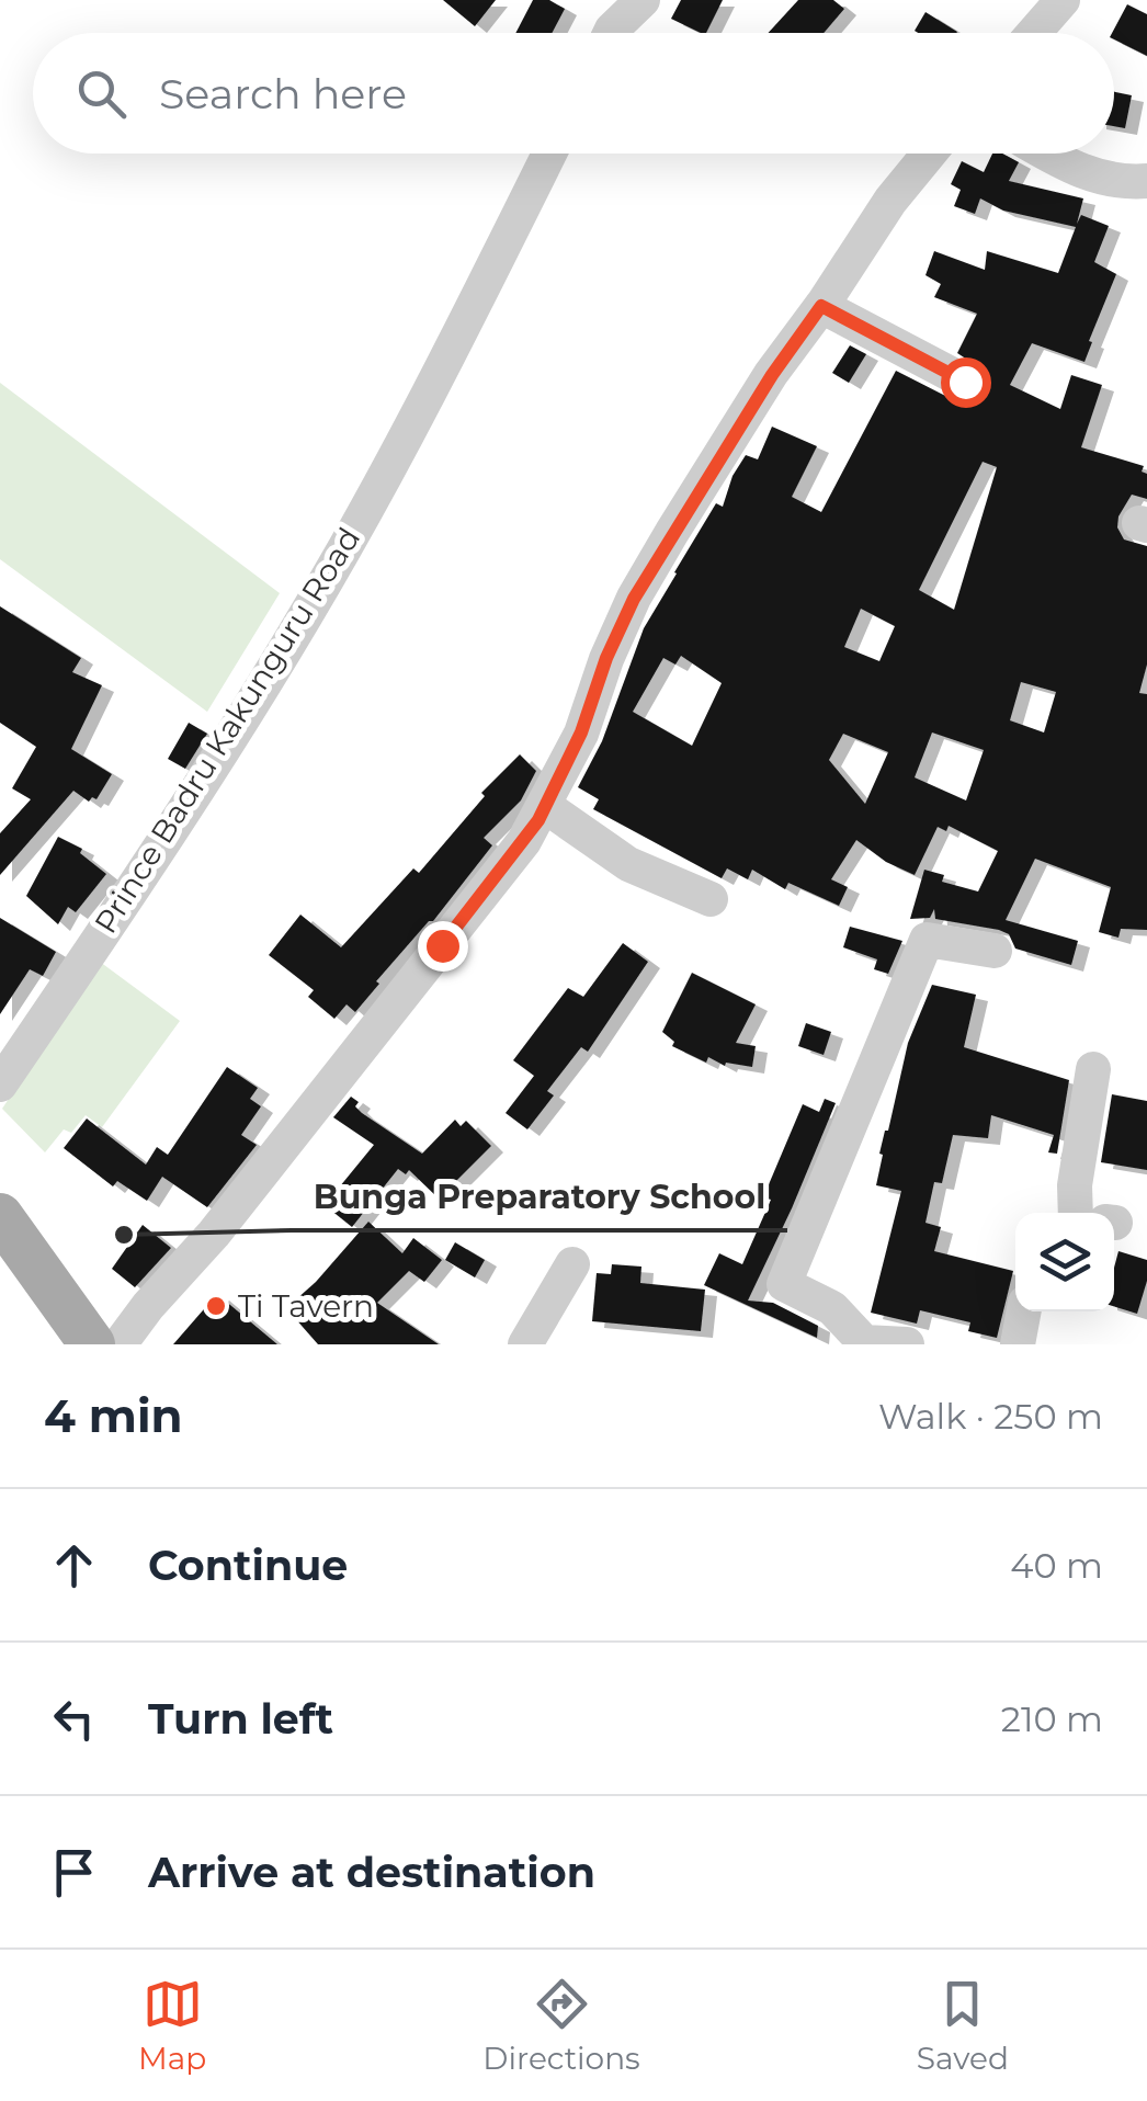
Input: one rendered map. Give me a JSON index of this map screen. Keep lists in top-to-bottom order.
{
  "streets": {
    "street": ["Prince Badru Kakunguru Road"]
  },
  "places": ["Bunga Preparatory School", "Ti Tavern"],
  "page": {
    "search": "Search here",
    "heading": ["4 min", "Walk · 250 m"],
    "list": [
      ["Continue", "40 m"],
      ["Turn left", "210 m"],
      "Arrive at destination"
    ],
    "nav": ["Map", "Directions", "Saved"]
  }
}
